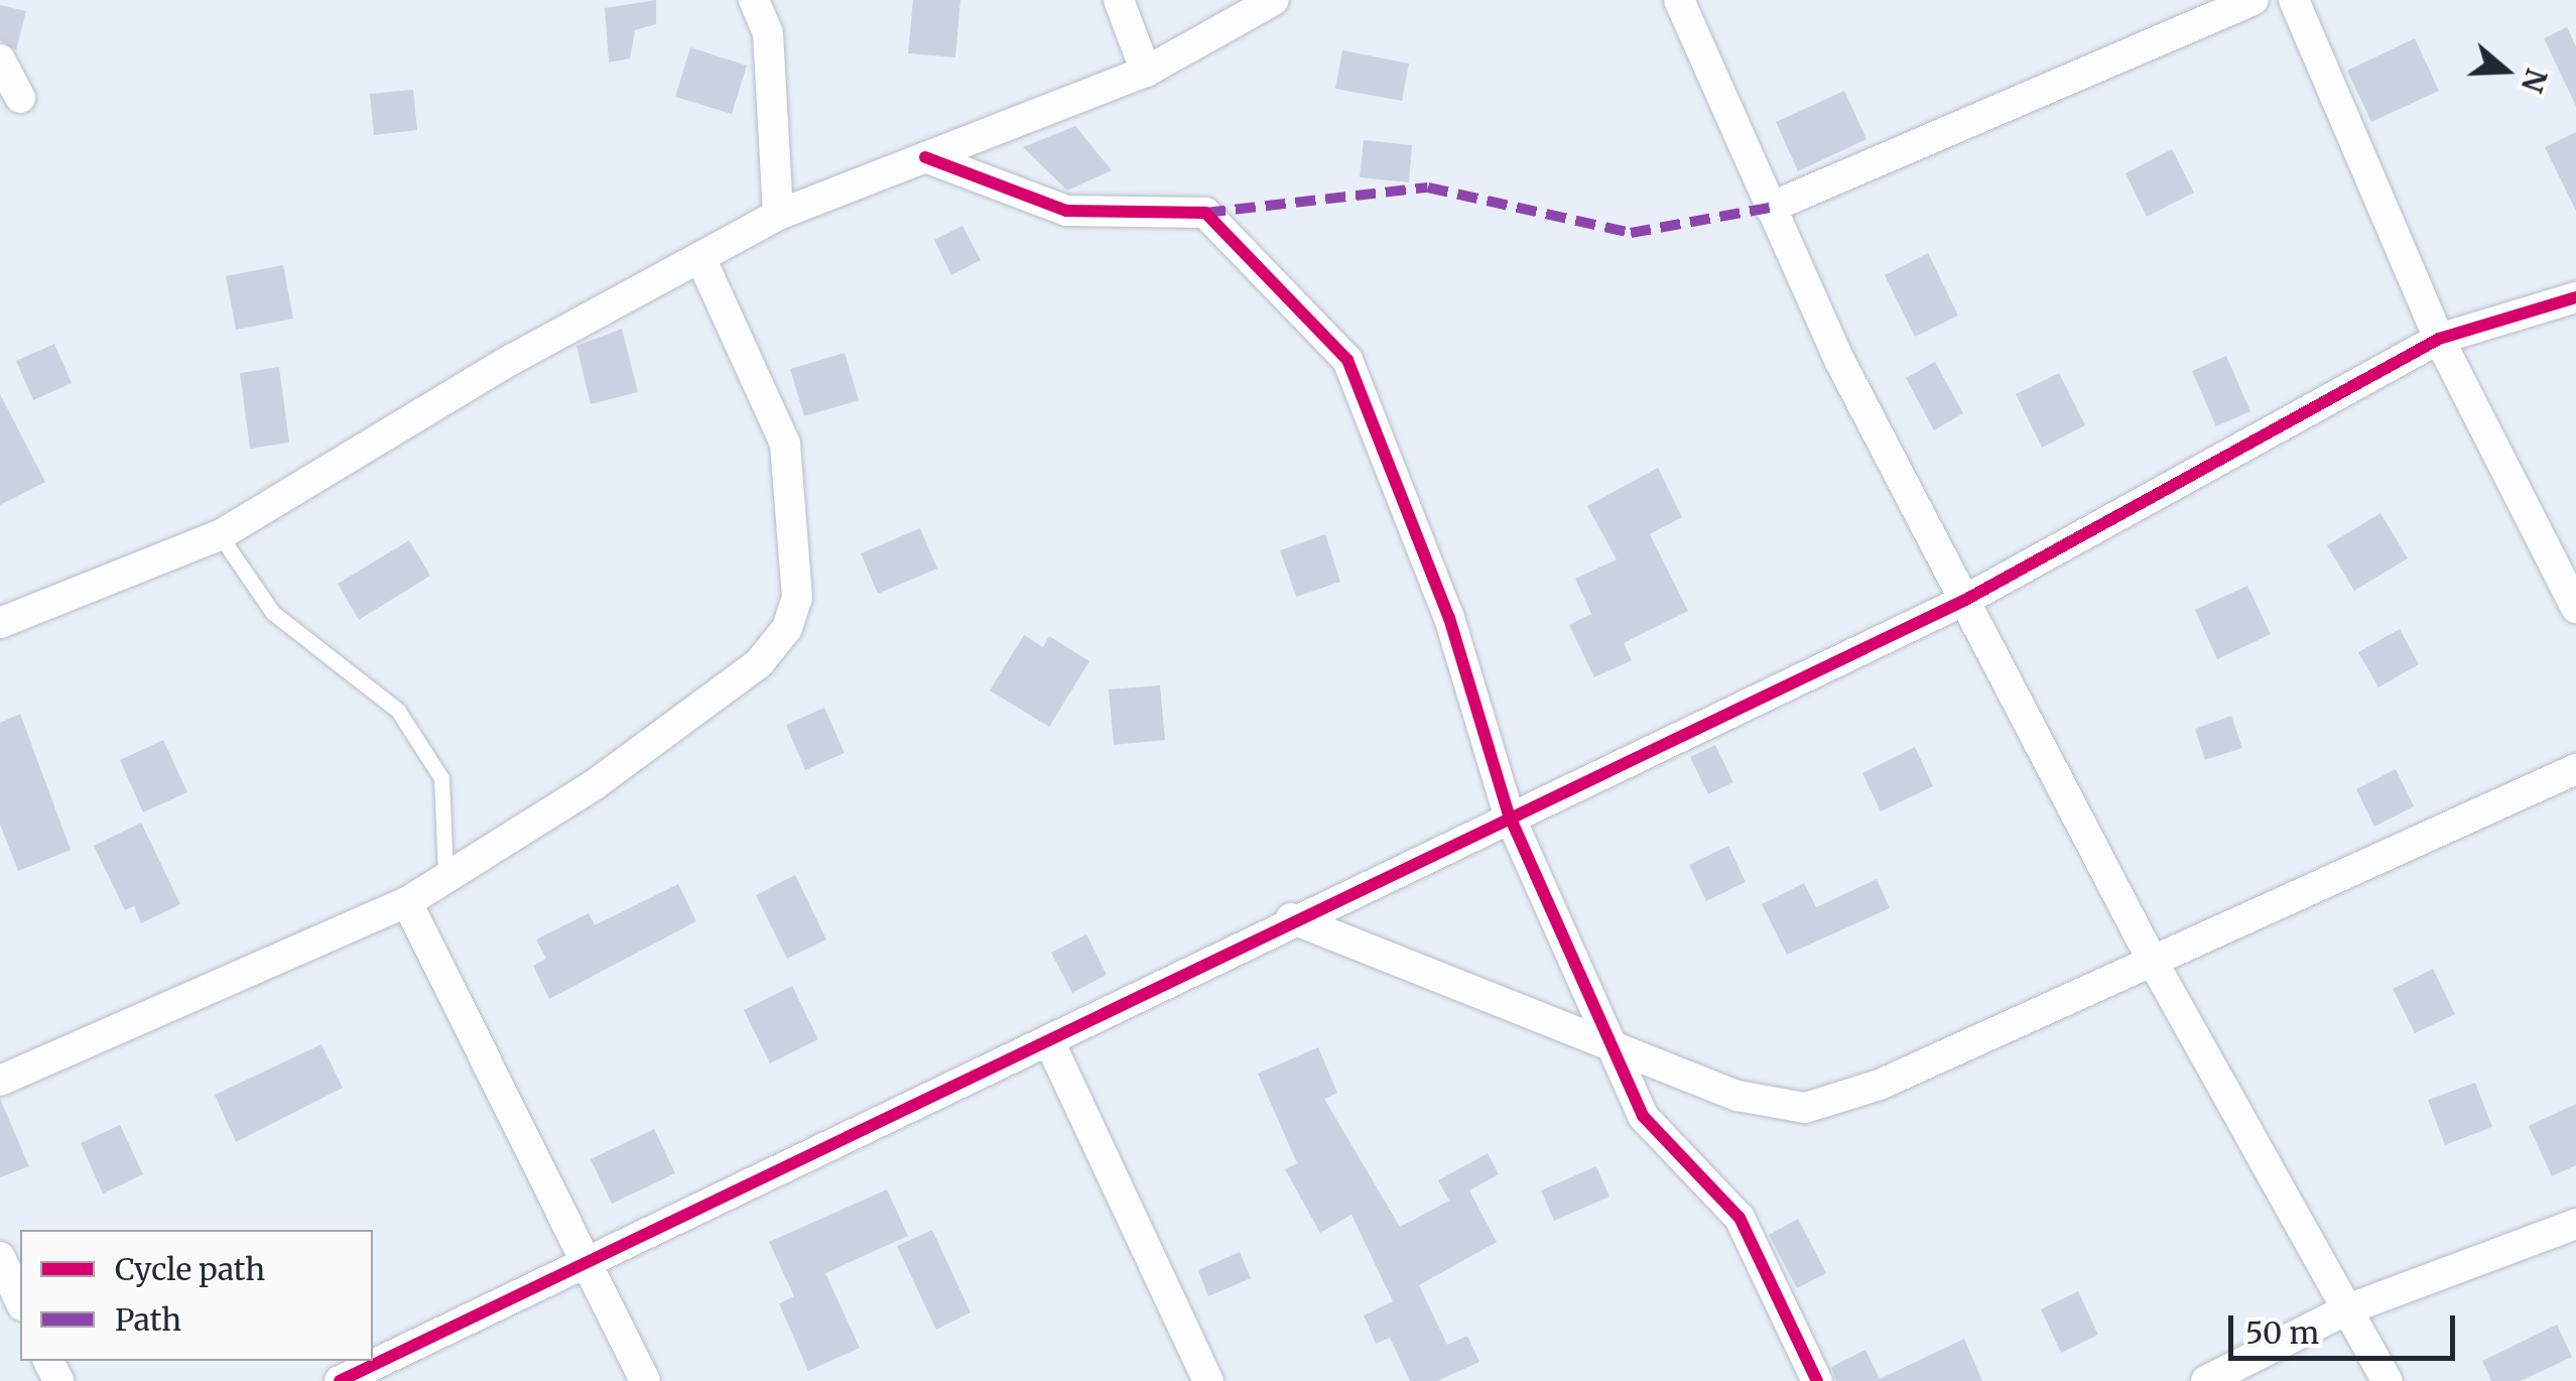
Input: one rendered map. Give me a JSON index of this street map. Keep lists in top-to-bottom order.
{
  "legend": ["Cycle path", "Path"],
  "scale_bar": "50 m",
  "north": "right"
}
